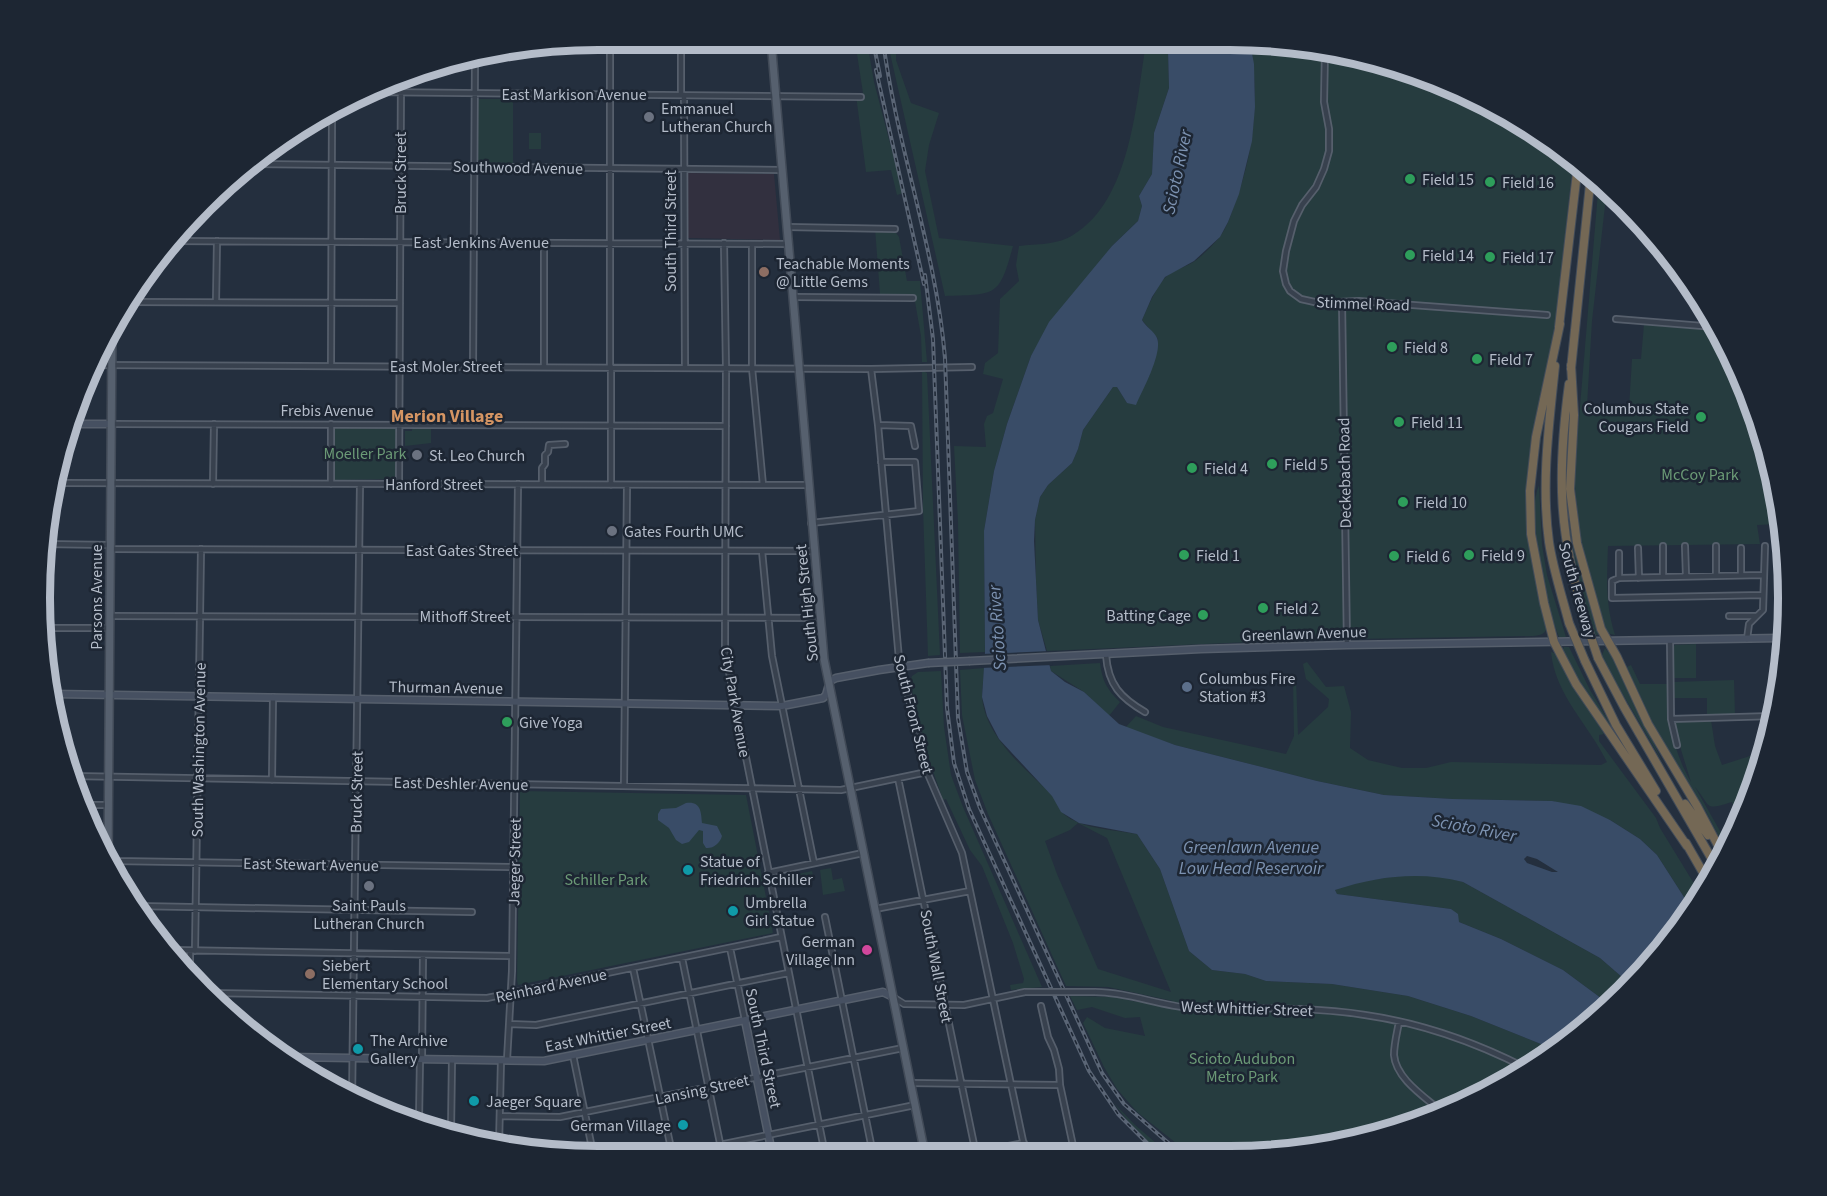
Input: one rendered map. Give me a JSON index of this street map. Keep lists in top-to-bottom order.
{
  "streets": {
    "highway": ["South Freeway"],
    "main road": ["Parsons Avenue", "South High Street"],
    "street": [
      "East Markison Avenue",
      "Southwood Avenue",
      "Bruck Street",
      "South Third Street",
      "East Jenkins Avenue",
      "Stimmel Road",
      "East Moler Street",
      "Frebis Avenue",
      "Deckebach Road",
      "Hanford Street",
      "East Gates Street",
      "Mithoff Street",
      "Greenlawn Avenue",
      "Thurman Avenue",
      "City Park Avenue",
      "South Front Street",
      "South Washington Avenue",
      "East Deshler Avenue",
      "Jaeger Street",
      "East Stewart Avenue",
      "South Wall Street",
      "Reinhard Avenue",
      "West Whittier Street",
      "East Whittier Street",
      "Lansing Street"
    ]
  },
  "crossings": [
    ["East Markison Avenue", "Bruck Street"],
    ["East Markison Avenue", "South Third Street"],
    ["East Markison Avenue", "South High Street"],
    ["Southwood Avenue", "Bruck Street"],
    ["Southwood Avenue", "South Third Street"],
    ["Southwood Avenue", "South High Street"],
    ["Bruck Street", "East Jenkins Avenue"],
    ["Bruck Street", "East Moler Street"],
    ["Bruck Street", "Frebis Avenue"],
    ["Bruck Street", "Hanford Street"],
    ["Bruck Street", "East Gates Street"],
    ["Bruck Street", "Mithoff Street"],
    ["Bruck Street", "Thurman Avenue"],
    ["Bruck Street", "East Deshler Avenue"],
    ["Bruck Street", "East Stewart Avenue"],
    ["Bruck Street", "Reinhard Avenue"],
    ["Bruck Street", "East Whittier Street"],
    ["South Third Street", "East Jenkins Avenue"],
    ["South Third Street", "East Moler Street"],
    ["South Third Street", "Reinhard Avenue"],
    ["South Third Street", "East Whittier Street"],
    ["South Third Street", "Lansing Street"],
    ["East Jenkins Avenue", "South High Street"],
    ["East Jenkins Avenue", "City Park Avenue"],
    ["Stimmel Road", "Deckebach Road"],
    ["East Moler Street", "Parsons Avenue"],
    ["East Moler Street", "South High Street"],
    ["East Moler Street", "City Park Avenue"],
    ["East Moler Street", "South Front Street"],
    ["Frebis Avenue", "Parsons Avenue"],
    ["Frebis Avenue", "City Park Avenue"],
    ["Deckebach Road", "Greenlawn Avenue"],
    ["Hanford Street", "Parsons Avenue"],
    ["Hanford Street", "South High Street"],
    ["Hanford Street", "City Park Avenue"],
    ["Hanford Street", "Jaeger Street"],
    ["East Gates Street", "Parsons Avenue"],
    ["East Gates Street", "South High Street"],
    ["East Gates Street", "City Park Avenue"],
    ["East Gates Street", "South Washington Avenue"],
    ["East Gates Street", "Jaeger Street"],
    ["Parsons Avenue", "Mithoff Street"],
    ["Parsons Avenue", "Thurman Avenue"],
    ["Parsons Avenue", "East Deshler Avenue"],
    ["South High Street", "Mithoff Street"],
    ["South High Street", "Greenlawn Avenue"],
    ["South High Street", "Thurman Avenue"],
    ["South High Street", "East Deshler Avenue"],
    ["South High Street", "West Whittier Street"],
    ["South High Street", "East Whittier Street"],
    ["South High Street", "Lansing Street"],
    ["Mithoff Street", "City Park Avenue"],
    ["Mithoff Street", "South Washington Avenue"],
    ["Mithoff Street", "Jaeger Street"],
    ["Greenlawn Avenue", "Thurman Avenue"],
    ["Greenlawn Avenue", "South Front Street"],
    ["Thurman Avenue", "City Park Avenue"],
    ["Thurman Avenue", "South Washington Avenue"],
    ["Thurman Avenue", "Jaeger Street"],
    ["City Park Avenue", "East Deshler Avenue"],
    ["City Park Avenue", "Reinhard Avenue"],
    ["City Park Avenue", "East Whittier Street"],
    ["City Park Avenue", "Lansing Street"],
    ["South Front Street", "East Deshler Avenue"],
    ["South Front Street", "West Whittier Street"],
    ["South Washington Avenue", "East Deshler Avenue"],
    ["South Washington Avenue", "East Stewart Avenue"],
    ["East Deshler Avenue", "Jaeger Street"],
    ["East Deshler Avenue", "South Wall Street"],
    ["Jaeger Street", "East Stewart Avenue"],
    ["Jaeger Street", "Reinhard Avenue"],
    ["Jaeger Street", "East Whittier Street"],
    ["Jaeger Street", "Lansing Street"],
    ["South Wall Street", "West Whittier Street"],
    ["West Whittier Street", "East Whittier Street"]
  ],
  "districts": ["Merion Village"],
  "water": ["Scioto River", "Greenlawn Avenue Low Head Reservoir"],
  "parks": [
    "Moeller Park",
    "McCoy Park",
    "Schiller Park",
    "Scioto Audubon Metro Park"
  ],
  "places": [
    "Emmanuel Lutheran Church",
    "Field 15",
    "Field 16",
    "Field 14",
    "Field 17",
    "Teachable Moments @ Little Gems",
    "Field 8",
    "Field 7",
    "Columbus State Cougars Field",
    "Field 11",
    "St. Leo Church",
    "Field 5",
    "Field 4",
    "Field 10",
    "Gates Fourth UMC",
    "Field 1",
    "Field 9",
    "Field 6",
    "Field 2",
    "Batting Cage",
    "Columbus Fire Station #3",
    "Give Yoga",
    "Statue of Friedrich Schiller",
    "Saint Pauls Lutheran Church",
    "Umbrella Girl Statue",
    "German Village Inn",
    "Siebert Elementary School",
    "The Archive Gallery",
    "Jaeger Square",
    "German Village"
  ]
}
